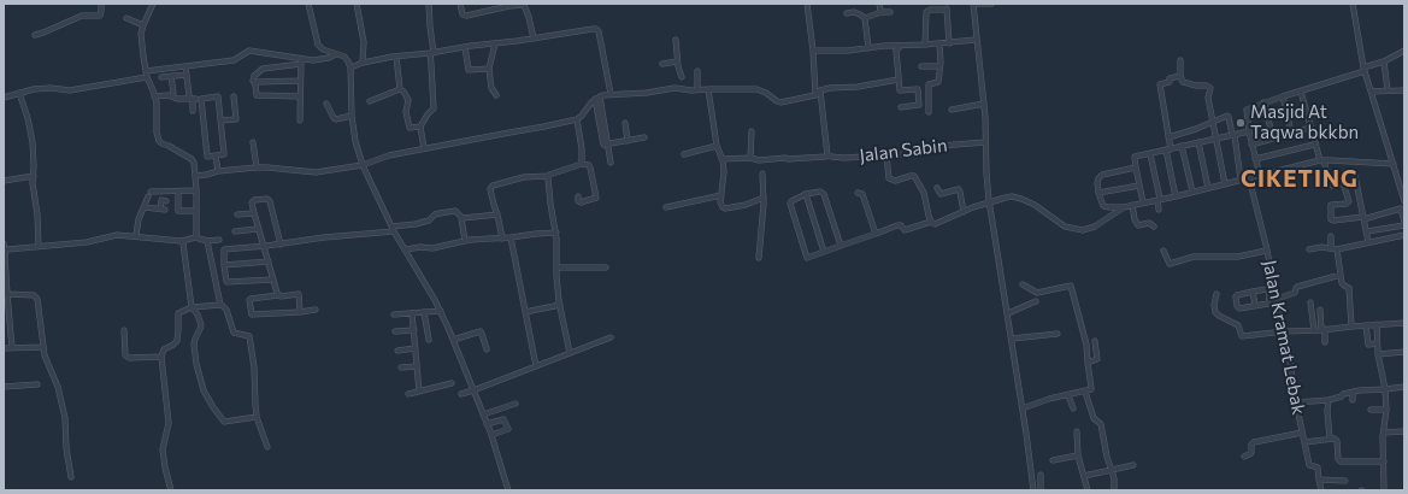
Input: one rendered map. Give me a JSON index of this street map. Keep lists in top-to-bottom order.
{
  "streets": {
    "street": ["Jalan Sabin", "Jalan Kramat Lebak"]
  },
  "districts": ["CIKETING"],
  "places": ["Masjid At Taqwa bkkbn"]
}
